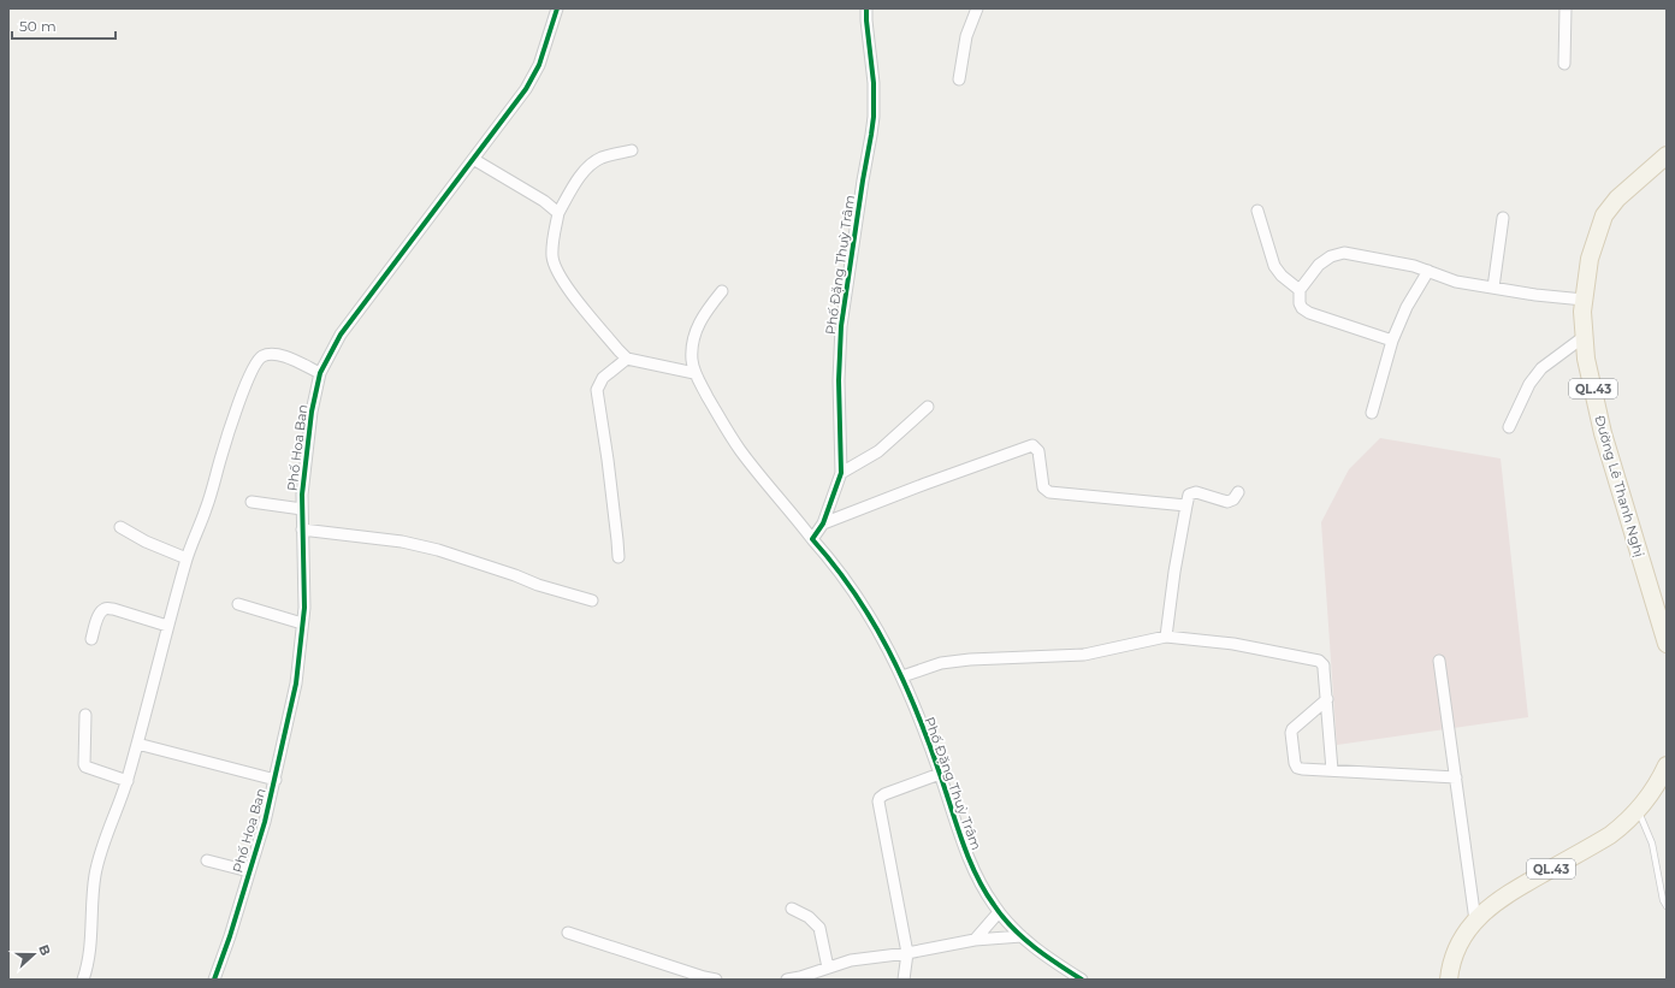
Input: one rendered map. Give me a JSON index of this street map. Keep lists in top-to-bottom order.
{
  "streets": {
    "main road": ["QL.43", "Đường Lê Thanh Nghị"],
    "street": ["Phố Đặng Thuỳ Trâm", "Phố Hoa Ban"]
  },
  "scale_bar": "50 m",
  "north": "right"
}
